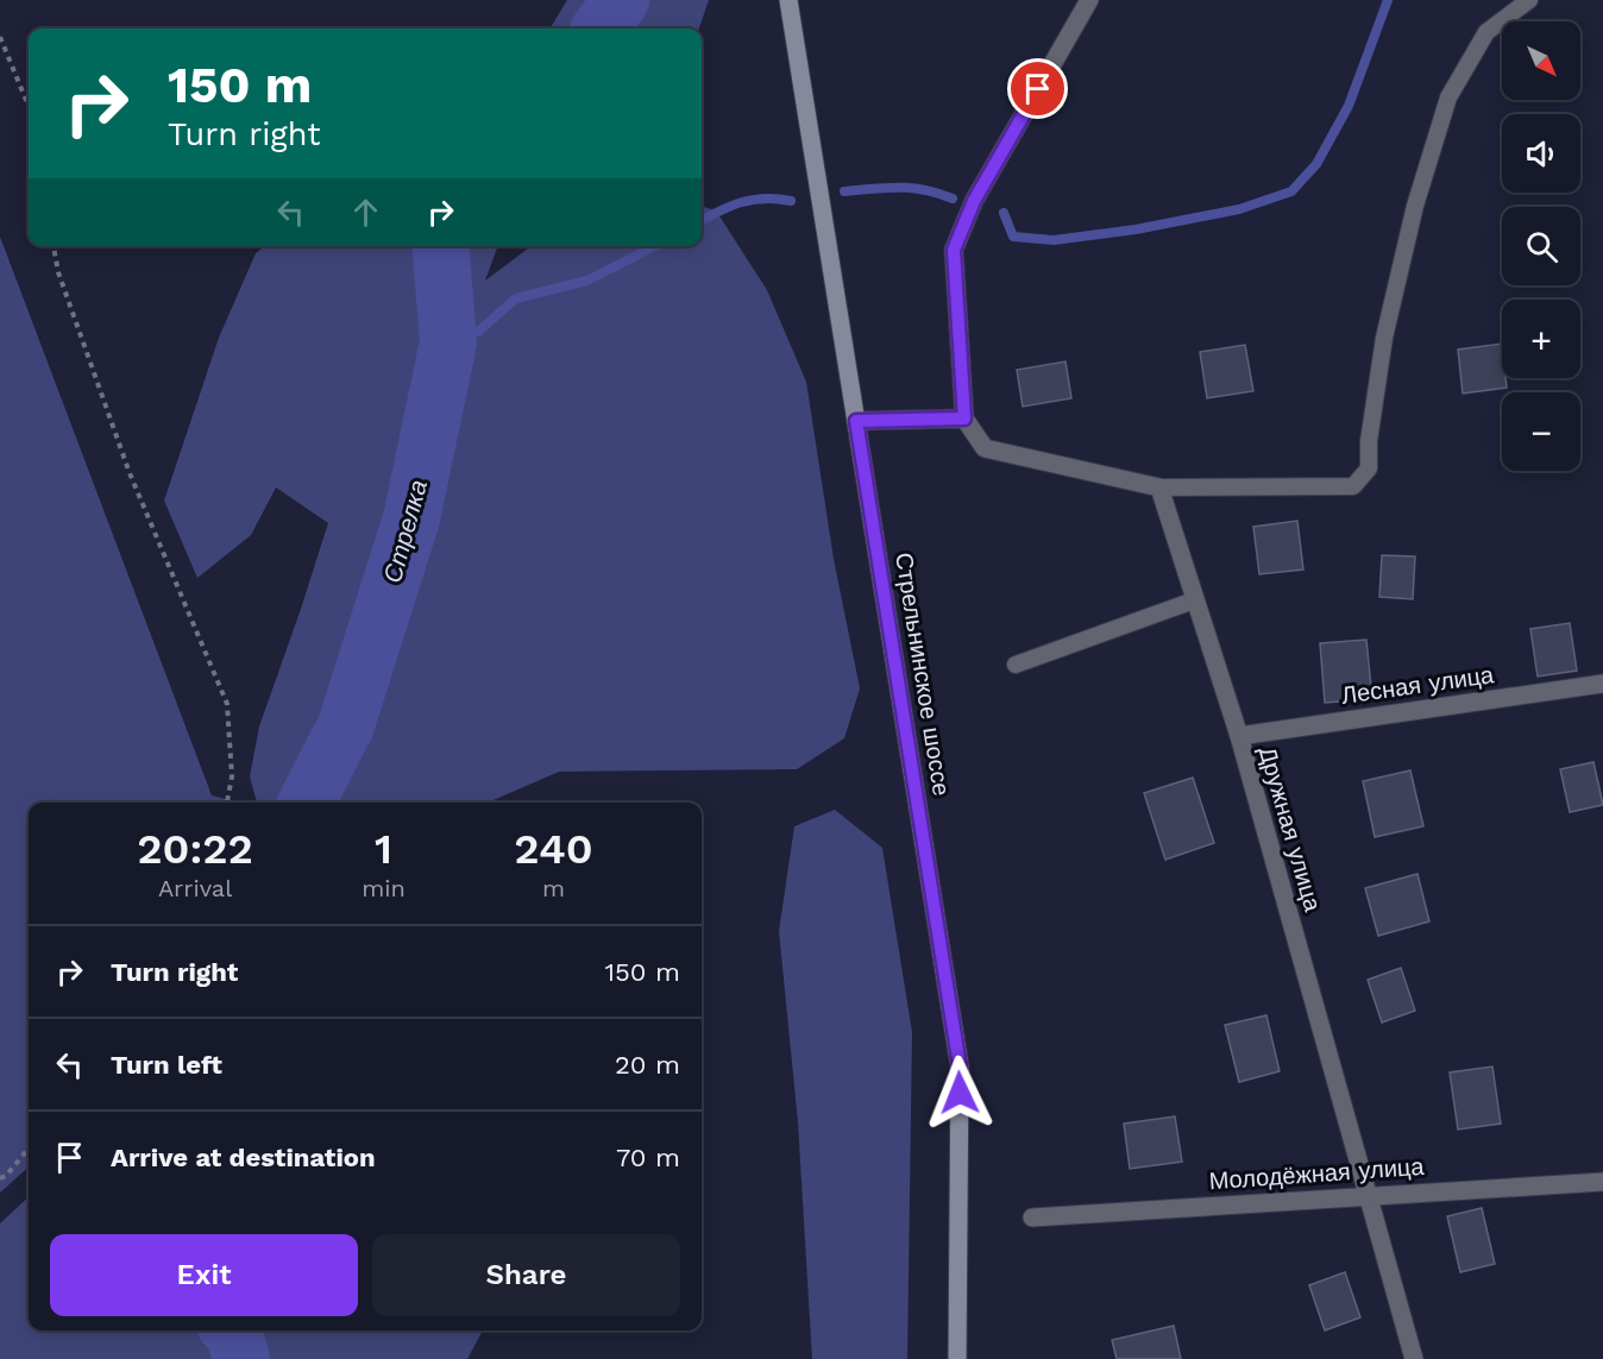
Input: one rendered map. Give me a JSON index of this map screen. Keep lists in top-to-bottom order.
{
  "streets": {
    "main road": ["Стрельнинское шоссе"],
    "street": ["Лесная улица", "Дружная улица", "Молодёжная улица"]
  },
  "crossings": [
    ["Лесная улица", "Дружная улица"],
    ["Дружная улица", "Молодёжная улица"]
  ],
  "water": ["Стрелка"],
  "north": "bottom right",
  "page": {
    "map_buttons": ["+", "−"],
    "turn": ["150 m", "Turn right"],
    "eta": [
      "20:22",
      "Arrival",
      "1",
      "min",
      "240",
      "m"
    ],
    "list": [
      {
        "name": "Turn right",
        "value": "150 m"
      },
      {
        "name": "Turn left",
        "value": "20 m"
      },
      {
        "name": "Arrive at destination",
        "value": "70 m"
      }
    ],
    "buttons": ["Exit", "Share"]
  }
}
